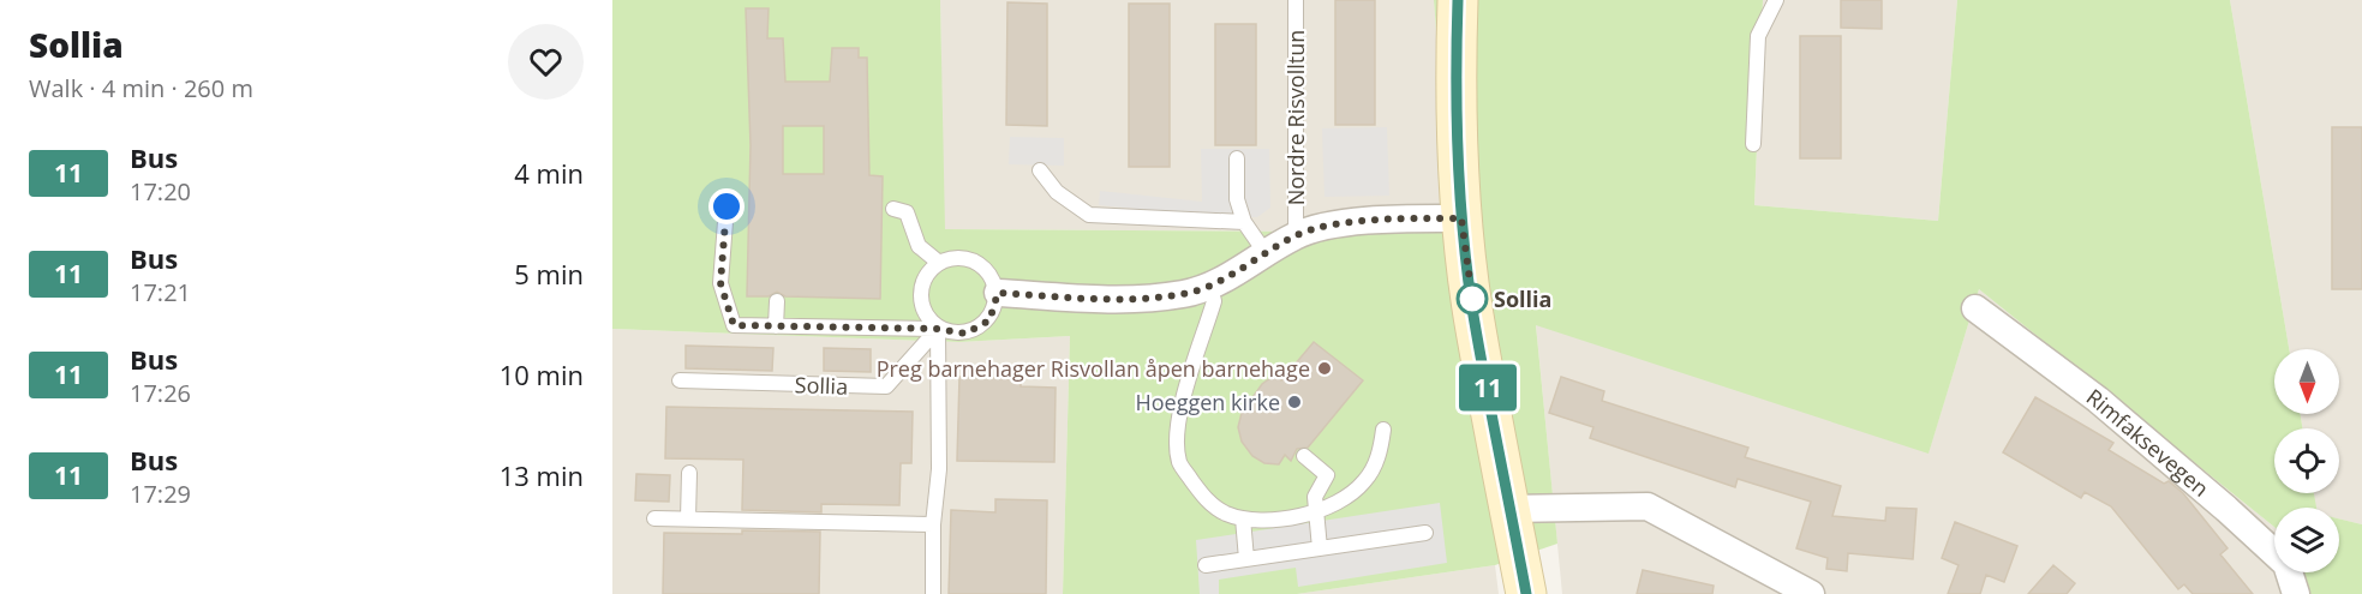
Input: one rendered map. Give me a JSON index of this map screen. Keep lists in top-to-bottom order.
{
  "streets": {
    "street": ["Nordre Risvolltun", "Rimfaksevegen"],
    "lane": ["Sollia"]
  },
  "crossings": [
    ["Nordre Risvolltun", "Sollia"]
  ],
  "places": ["Sollia", "Preg barnehager Risvollan åpen barnehage", "Hoeggen kirke"],
  "lines": ["bus line 11"],
  "north": "bottom",
  "page": {
    "heading": ["Sollia", "Walk · 4 min · 260 m"],
    "on_map": "11",
    "list": [
      {
        "mark": "11",
        "name": "Bus",
        "note": "17:20",
        "value": "4 min"
      },
      {
        "mark": "11",
        "name": "Bus",
        "note": "17:21",
        "value": "5 min"
      },
      {
        "mark": "11",
        "name": "Bus",
        "note": "17:26",
        "value": "10 min"
      },
      {
        "mark": "11",
        "name": "Bus",
        "note": "17:29",
        "value": "13 min"
      }
    ]
  }
}
